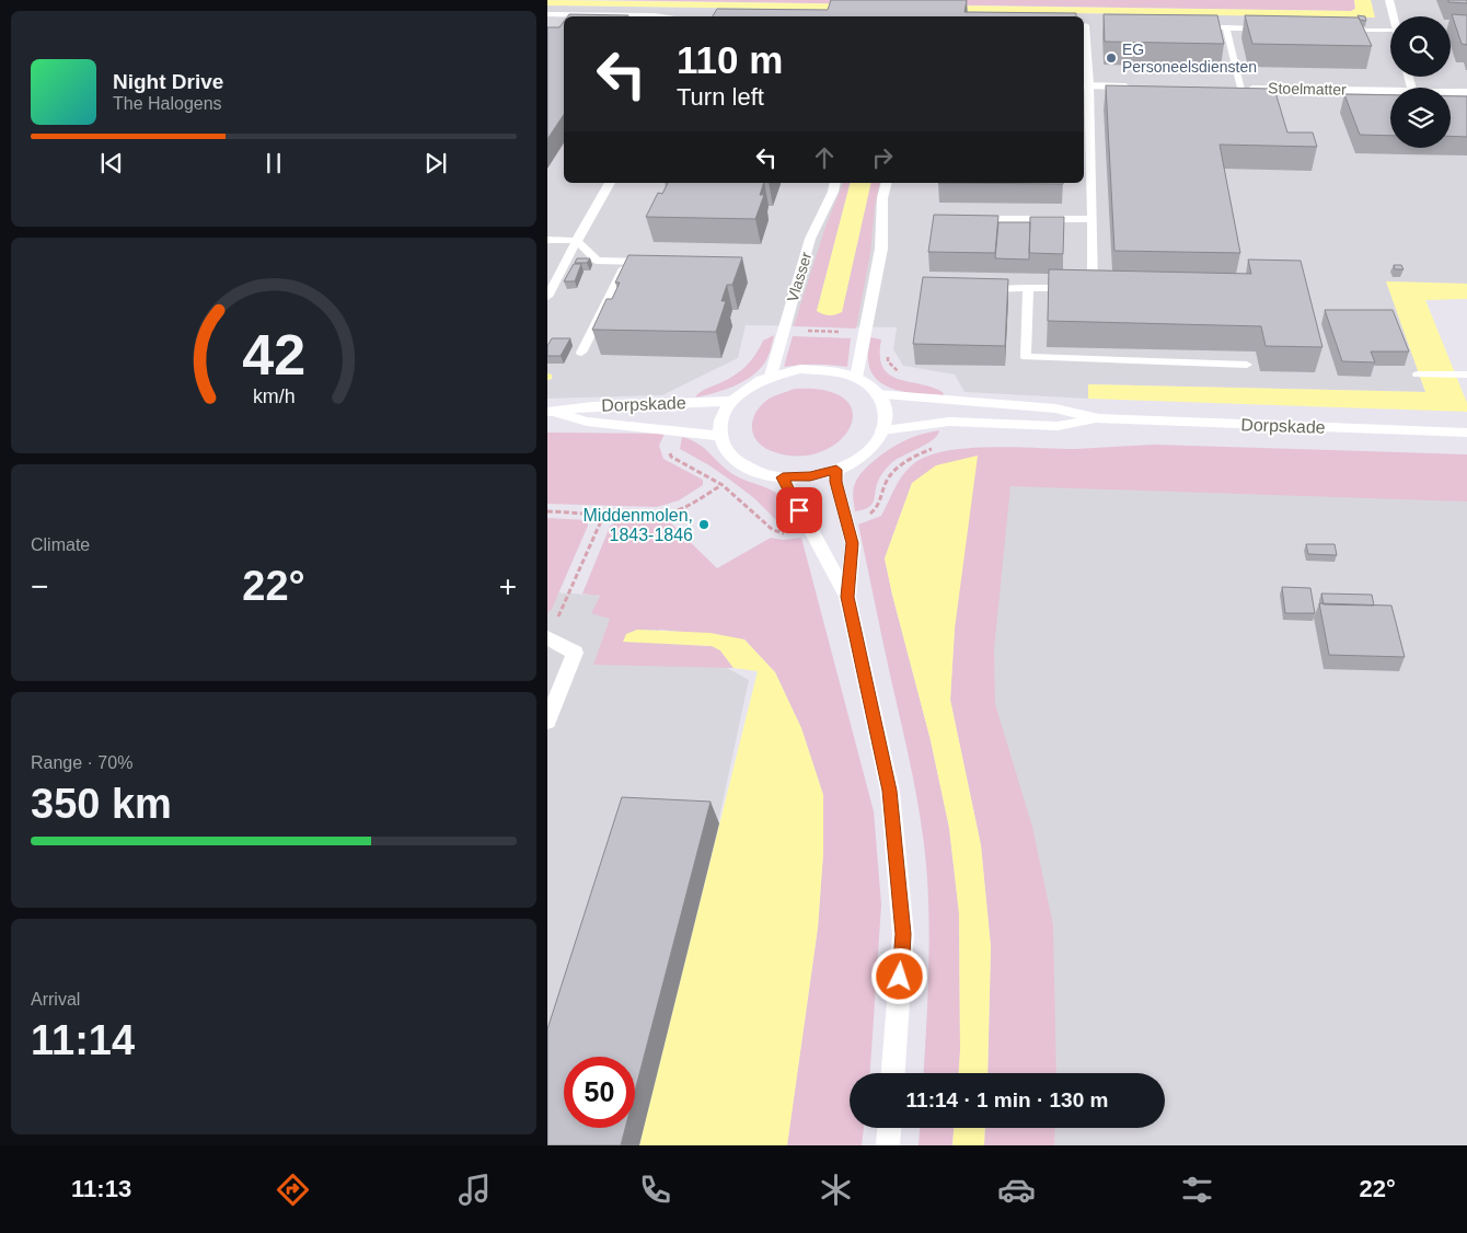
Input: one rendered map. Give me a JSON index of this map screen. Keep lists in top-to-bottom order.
{
  "streets": {
    "street": ["Stoelmatter", "Vlasser", "Dorpskade"]
  },
  "crossings": [
    ["Vlasser", "Dorpskade"]
  ],
  "places": ["EG Personeelsdiensten", "Middenmolen, 1843-1846"],
  "page": {
    "turn": ["110 m", "Turn left"],
    "song": ["Night Drive", "The Halogens"],
    "tile": [
      "Climate",
      ["Range · 70%", "350 km"],
      ["Arrival", "11:14"]
    ],
    "heat": ["−", "22°", "+"],
    "limit": "50",
    "trip": "11:14 · 1 min · 130 m",
    "tabs": ["11:13", "22°"],
    "gauge": ["42", "km/h"]
  }
}
